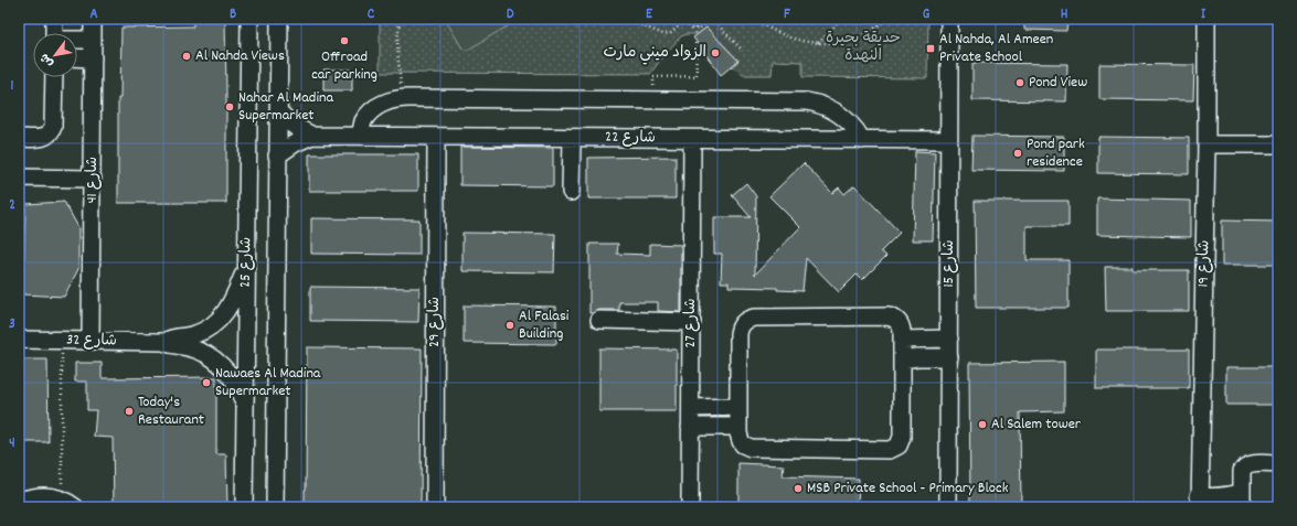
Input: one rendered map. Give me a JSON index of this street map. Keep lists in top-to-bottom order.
{
  "streets": {
    "street": [
      "شارع 22",
      "شارع 41",
      "شارع 25",
      "شارع 15",
      "شارع 19",
      "شارع 29",
      "شارع 27",
      "شارع 32"
    ]
  },
  "crossings": [
    ["شارع 22", "شارع 25"],
    ["شارع 22", "شارع 15"],
    ["شارع 22", "شارع 29"],
    ["شارع 22", "شارع 27"],
    ["شارع 41", "شارع 32"],
    ["شارع 25", "شارع 32"]
  ],
  "parks": ["حديقة بحيرة النهدة"],
  "places": {
    "other": [
      "Offroad car parking",
      "الزواد ميني مارت",
      "Al Nahda Views",
      "Pond View",
      "Nahar Al Madina Supermarket",
      "Pond park residence",
      "Al Falasi Building",
      "Nawaes Al Madina Supermarket",
      "Today's Restaurant",
      "Al Salem tower",
      "MSB Private School - Primary Block"
    ],
    "transit": ["Al Nahda, Al Ameen Private School"]
  },
  "north": "bottom left",
  "grid": {
    "columns": [
      "A",
      "B",
      "C",
      "D",
      "E",
      "F",
      "G",
      "H",
      "I"
    ],
    "rows": [
      "1",
      "2",
      "3",
      "4"
    ]
  }
}
